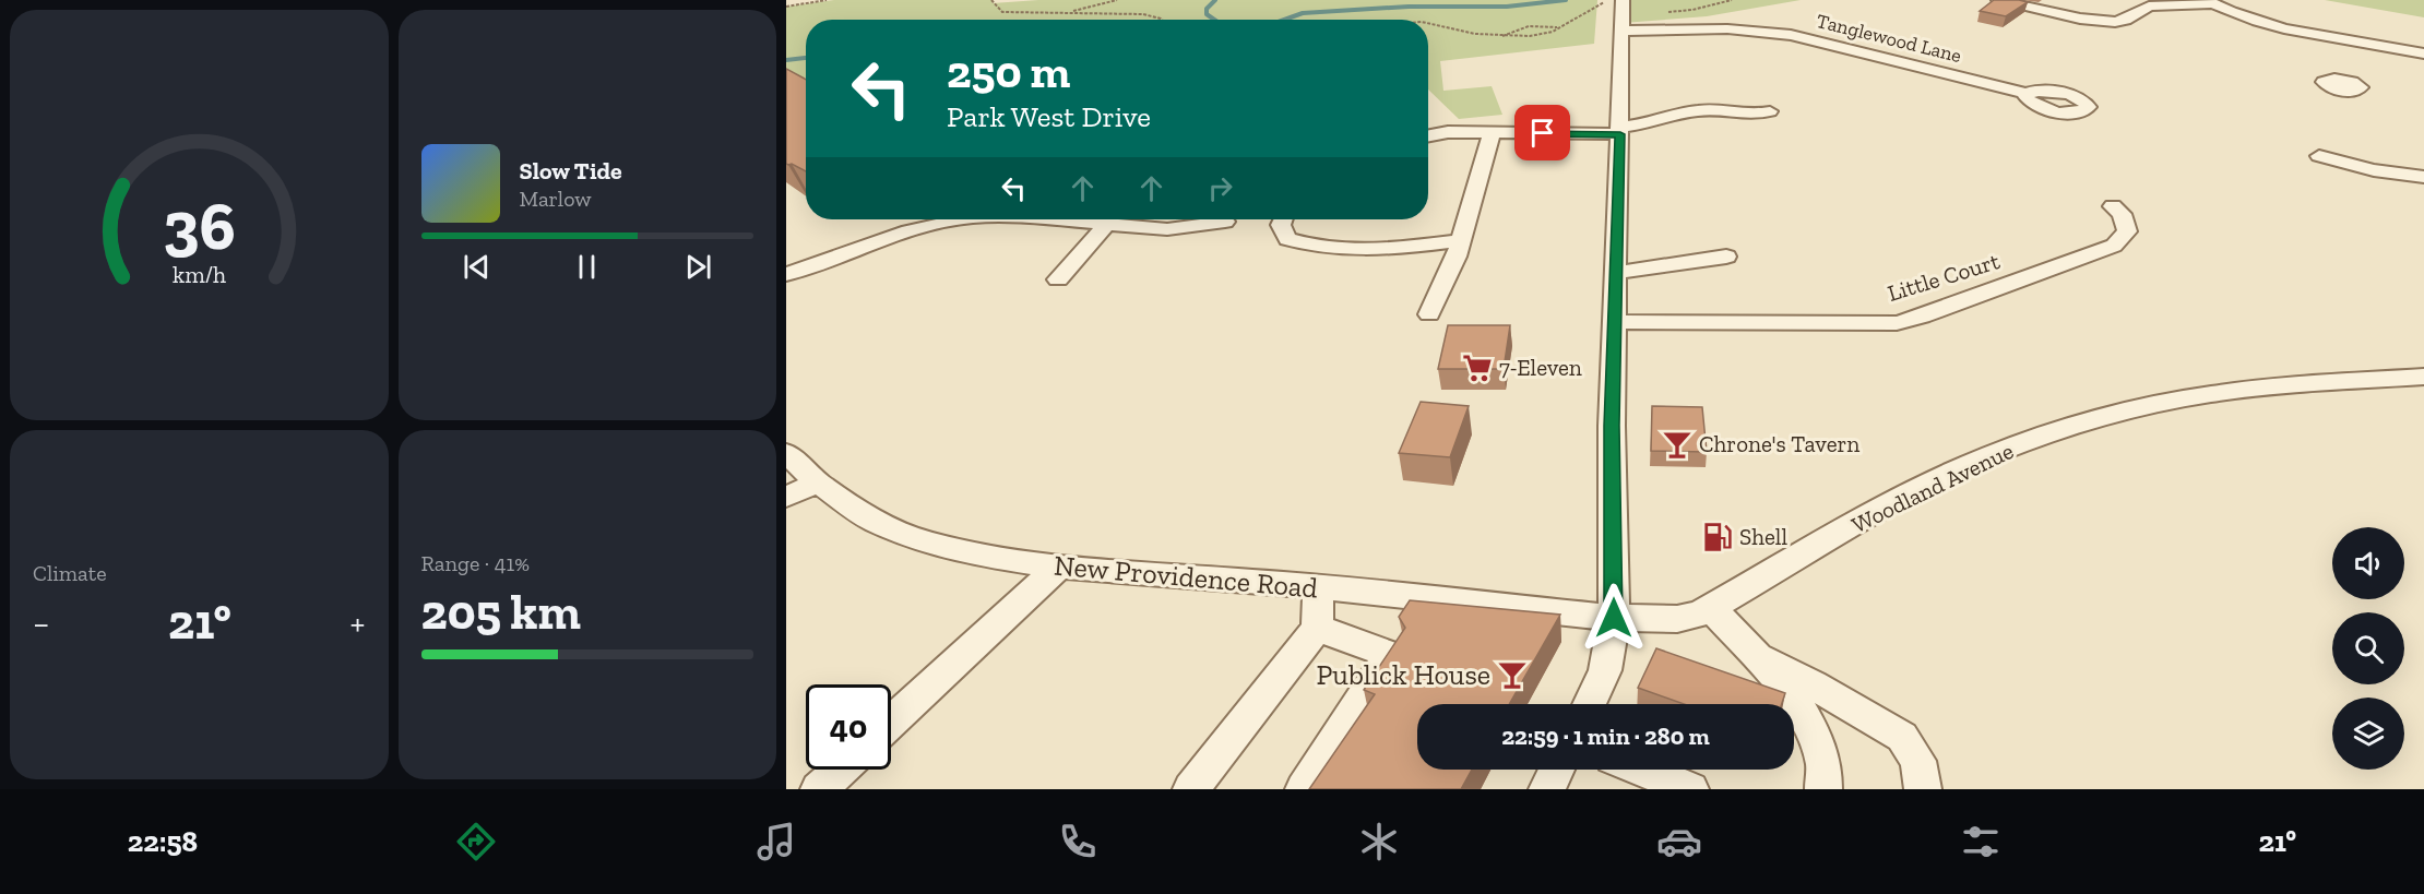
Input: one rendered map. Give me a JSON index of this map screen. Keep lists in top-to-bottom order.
{
  "streets": {
    "street": [
      "Tanglewood Lane",
      "Little Court",
      "Woodland Avenue",
      "New Providence Road"
    ]
  },
  "crossings": [
    ["Woodland Avenue", "New Providence Road"]
  ],
  "places": {
    "supermarket": ["7-Eleven"],
    "bar": ["Chrone's Tavern", "Publick House"],
    "fuel station": ["Shell"]
  },
  "page": {
    "turn": ["250 m", "Park West Drive"],
    "song": ["Slow Tide", "Marlow"],
    "tile": [
      "Climate",
      ["Range · 41%", "205 km"]
    ],
    "heat": ["−", "21°", "+"],
    "limit": "40",
    "trip": "22:59 · 1 min · 280 m",
    "tabs": ["22:58", "21°"],
    "gauge": ["36", "km/h"]
  }
}
